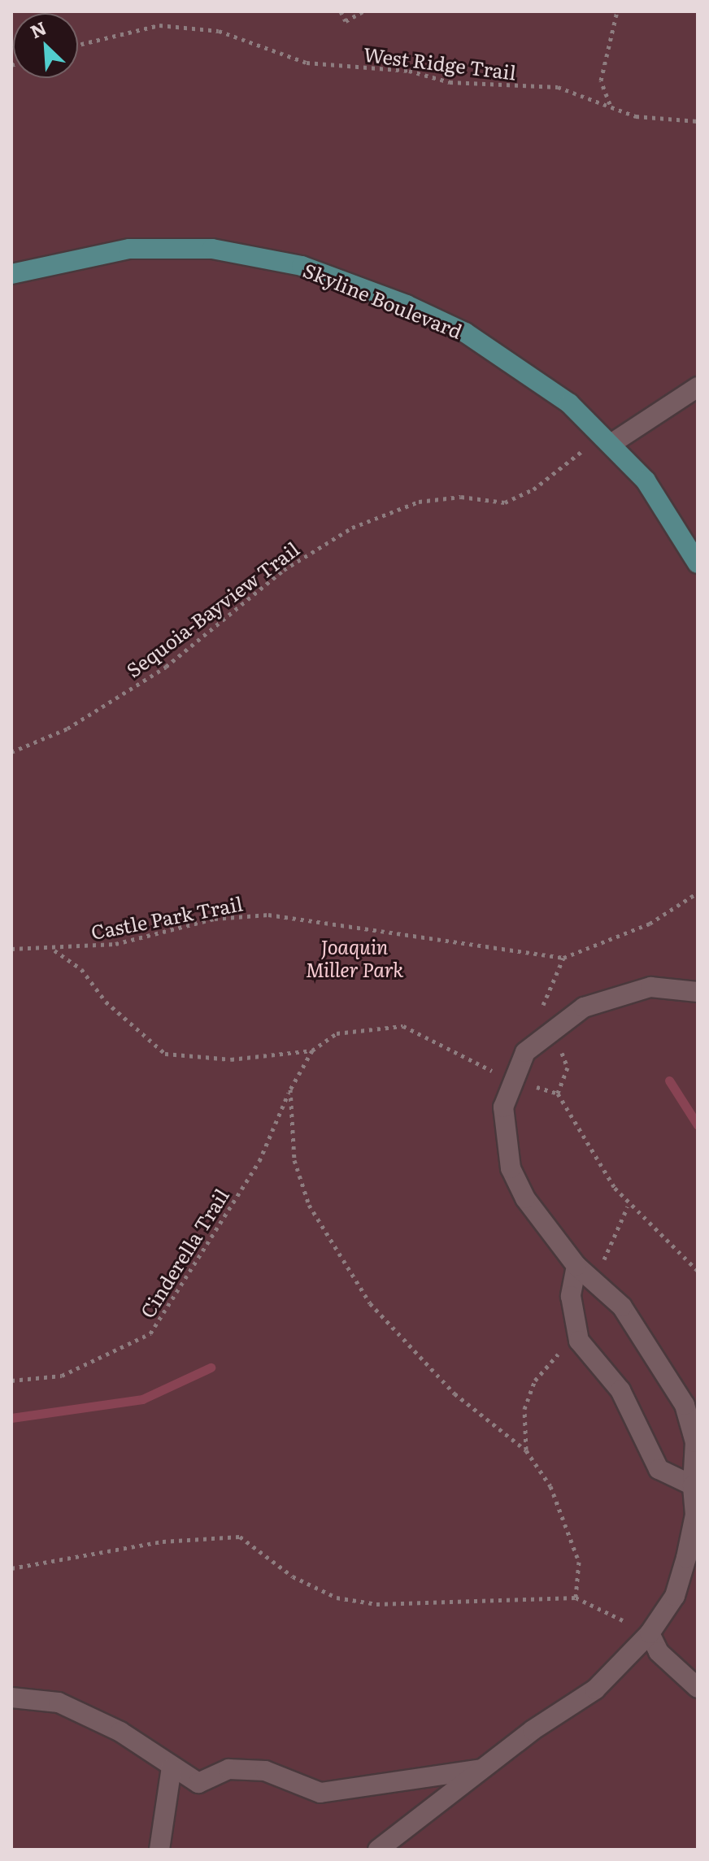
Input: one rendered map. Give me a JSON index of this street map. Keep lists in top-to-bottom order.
{
  "streets": {
    "main road": ["Skyline Boulevard"],
    "path": [
      "West Ridge Trail",
      "Sequoia-Bayview Trail",
      "Castle Park Trail",
      "Cinderella Trail"
    ]
  },
  "crossings": [
    ["Skyline Boulevard", "Sequoia-Bayview Trail"]
  ],
  "parks": ["Joaquin Miller Park"],
  "north": "top left"
}
